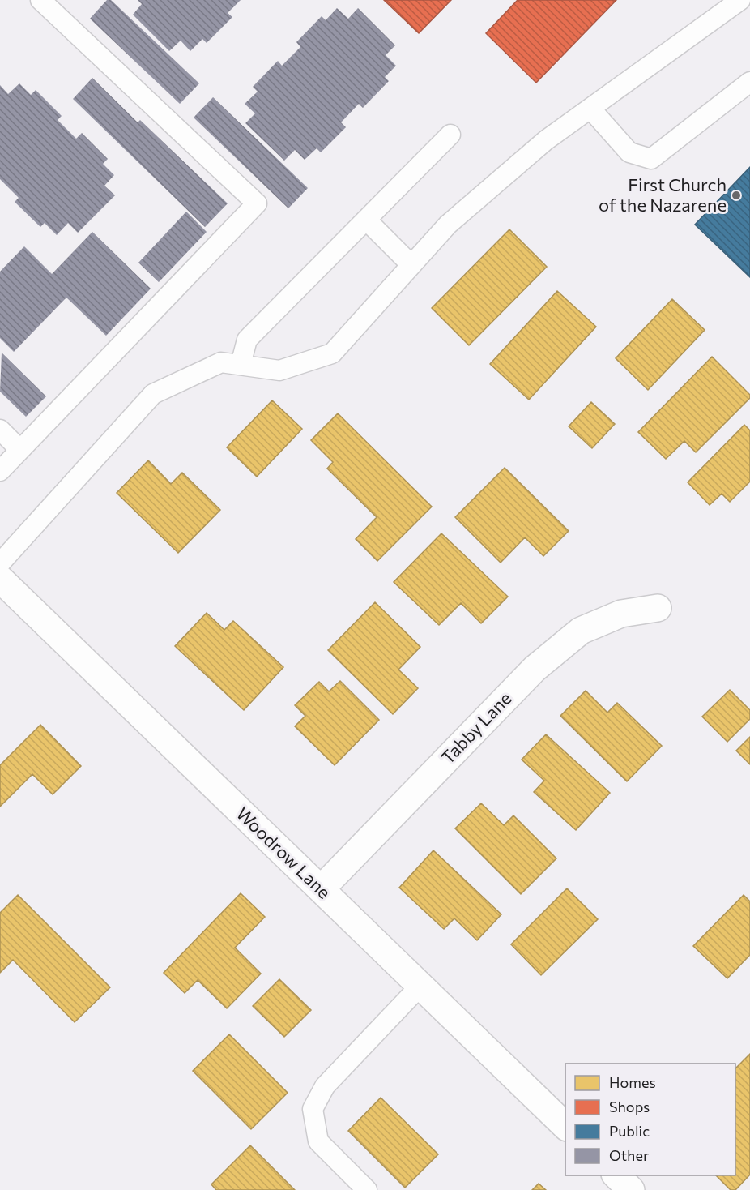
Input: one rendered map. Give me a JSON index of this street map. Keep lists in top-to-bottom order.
{
  "streets": {
    "street": ["Tabby Lane", "Woodrow Lane"]
  },
  "crossings": [
    ["Tabby Lane", "Woodrow Lane"]
  ],
  "places": ["First Church of the Nazarene"],
  "legend": [
    "Homes",
    "Shops",
    "Public",
    "Other"
  ]
}
